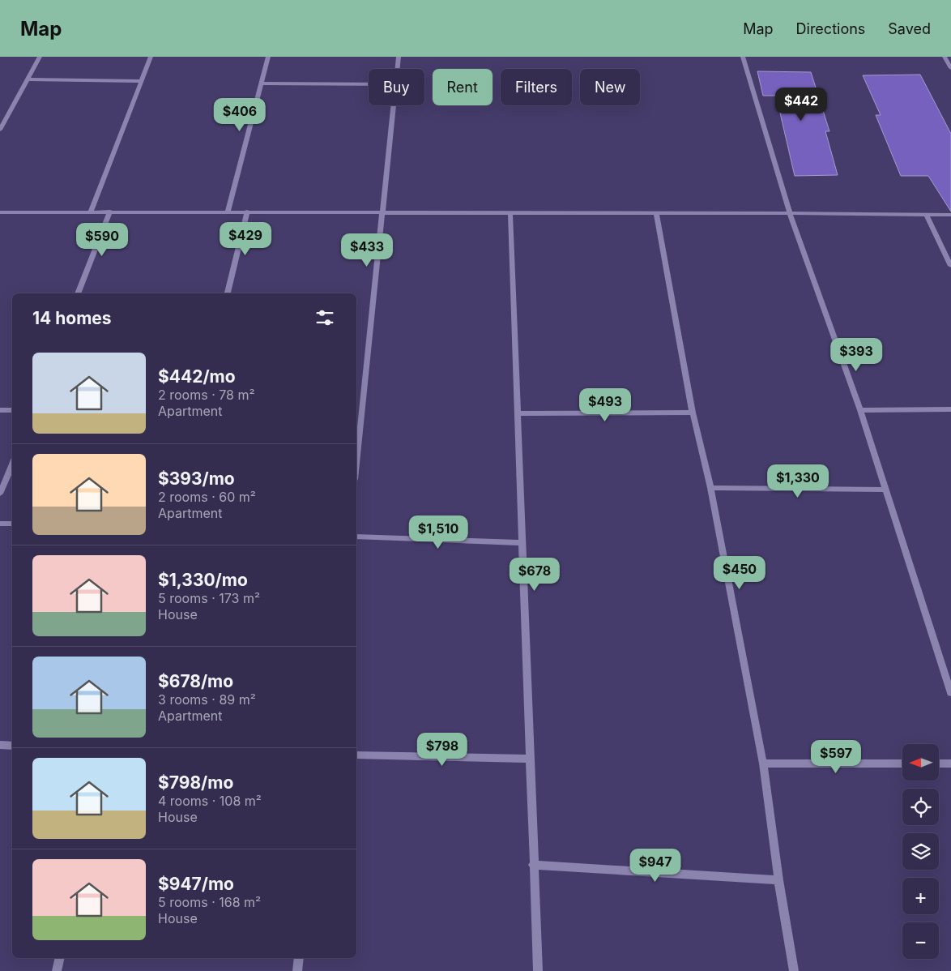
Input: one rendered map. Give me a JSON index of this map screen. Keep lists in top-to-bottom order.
{
  "north": "left",
  "page": {
    "header": "Map",
    "nav": ["Map", "Directions", "Saved"],
    "chip": [
      "Buy",
      "Rent",
      "Filters",
      "New"
    ],
    "price": [
      "$442",
      "$406",
      "$429",
      "$590",
      "$433",
      "$393",
      "$493",
      "$1,330",
      "$1,510",
      "$450",
      "$678",
      "$798",
      "$597",
      "$947"
    ],
    "heading": "14 homes",
    "list": [
      {
        "name": "$442/mo",
        "note": "2 rooms · 78 m² · Apartment"
      },
      {
        "name": "$393/mo",
        "note": "2 rooms · 60 m² · Apartment"
      },
      {
        "name": "$1,330/mo",
        "note": "5 rooms · 173 m² · House"
      },
      {
        "name": "$678/mo",
        "note": "3 rooms · 89 m² · Apartment"
      },
      {
        "name": "$798/mo",
        "note": "4 rooms · 108 m² · House"
      },
      {
        "name": "$947/mo",
        "note": "5 rooms · 168 m² · House"
      }
    ],
    "map_buttons": ["+", "−"]
  }
}
